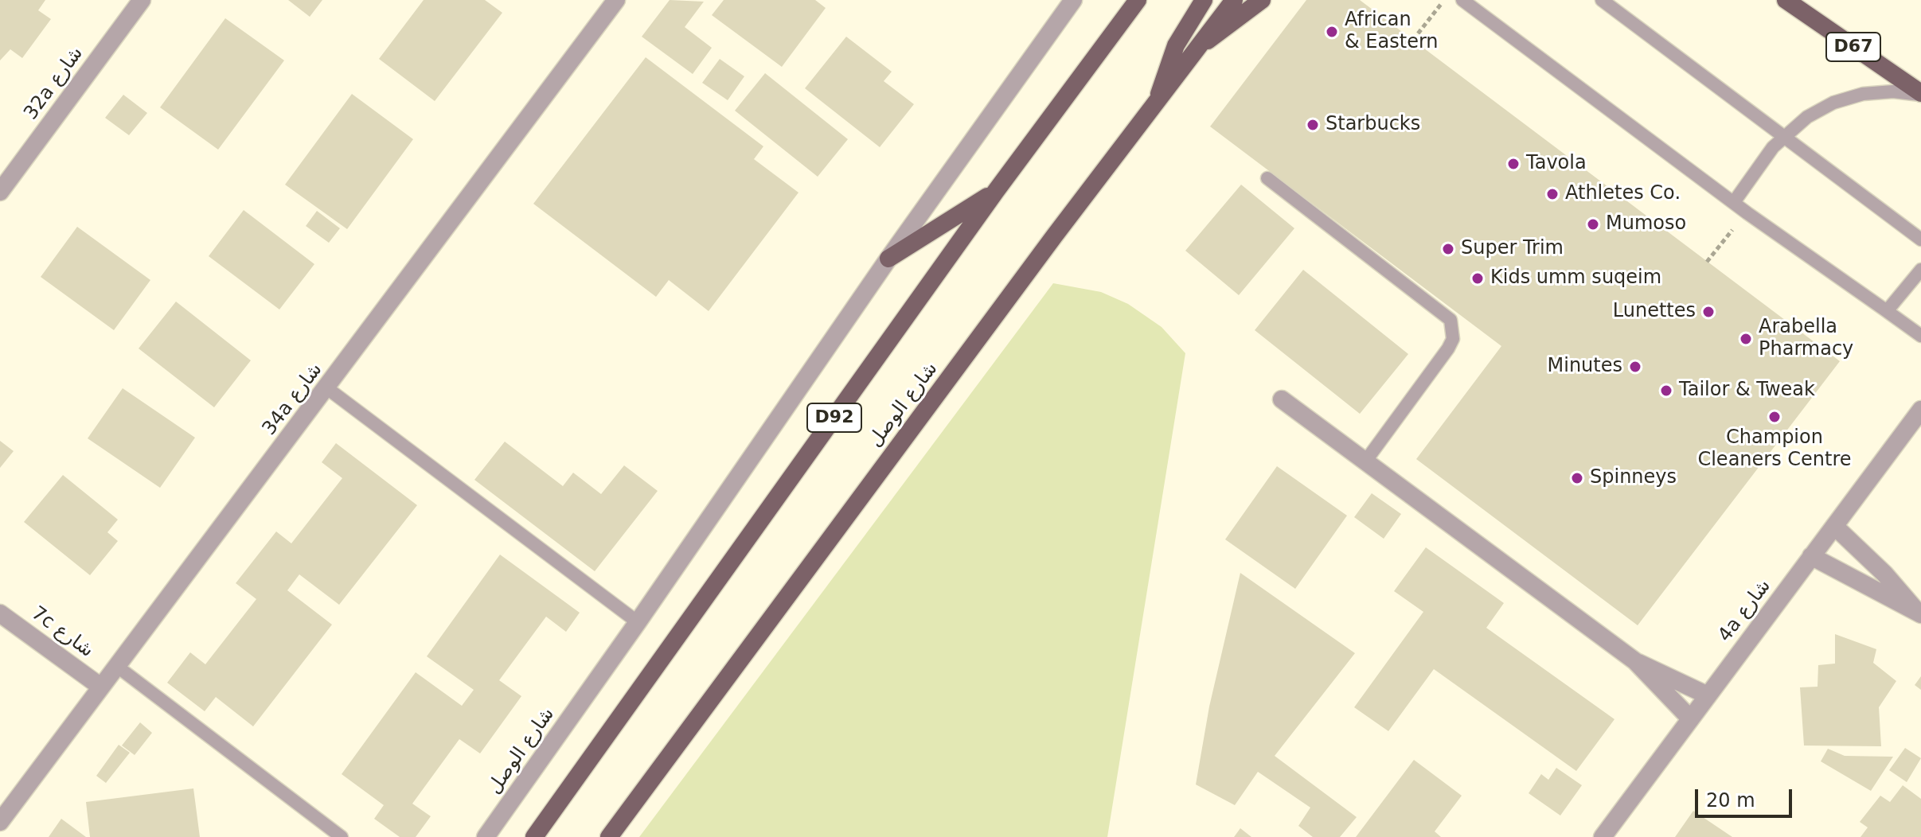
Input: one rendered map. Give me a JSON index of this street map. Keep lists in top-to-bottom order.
{
  "streets": {
    "main road": ["D67", "شارع الوصل", "D92"],
    "street": [
      "32a شارع",
      "34a شارع",
      "4a شارع",
      "7c شارع"
    ]
  },
  "crossings": [
    ["34a شارع", "7c شارع"]
  ],
  "places": [
    "African & Eastern",
    "Starbucks",
    "Tavola",
    "Athletes Co.",
    "Mumoso",
    "Super Trim",
    "Kids umm suqeim",
    "Lunettes",
    "Arabella Pharmacy",
    "Minutes",
    "Tailor & Tweak",
    "Champion Cleaners Centre",
    "Spinneys"
  ],
  "scale_bar": "20 m"
}
